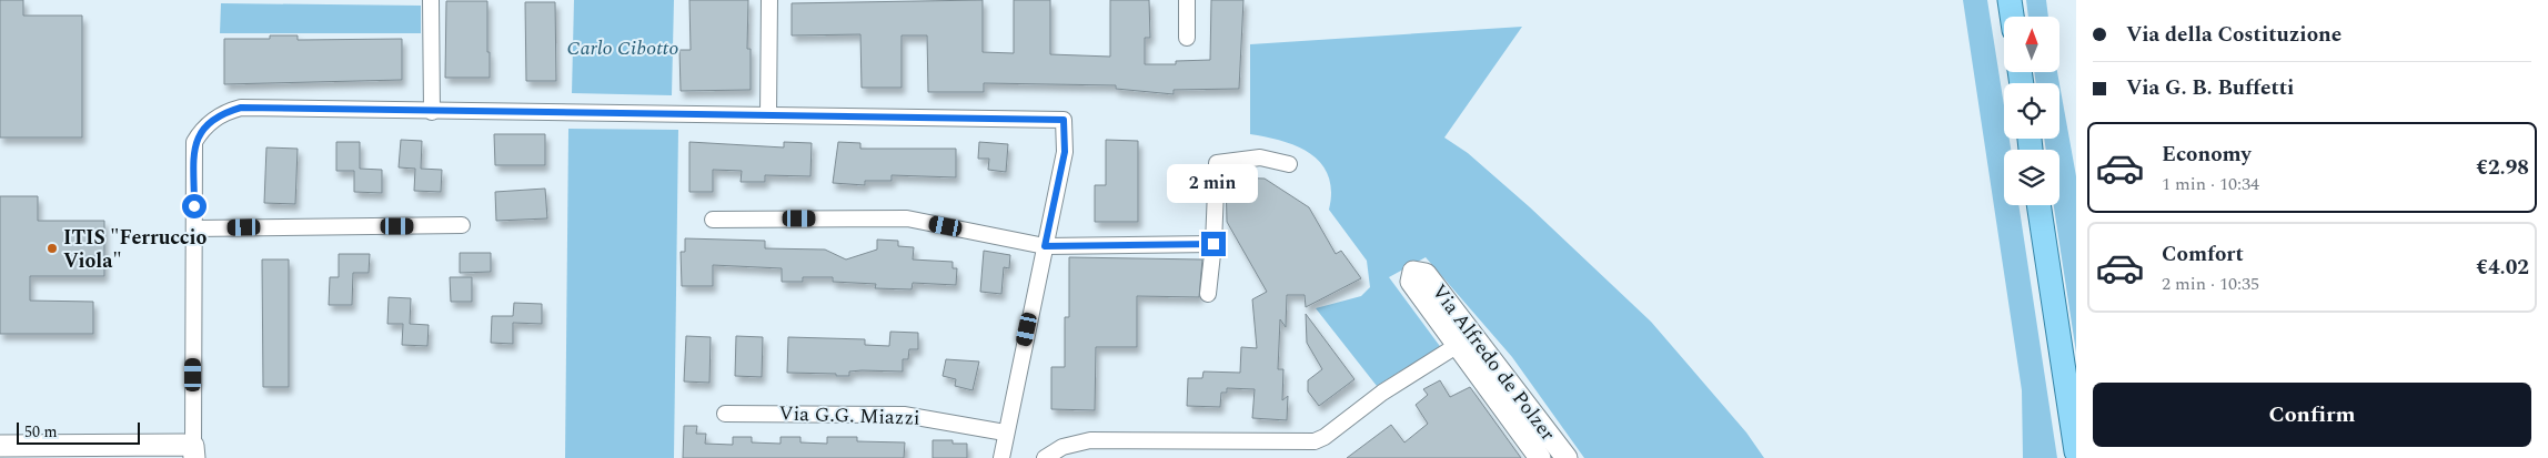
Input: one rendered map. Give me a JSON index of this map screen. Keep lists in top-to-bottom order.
{
  "streets": {
    "street": ["Via Alfredo de Polzer", "Via G.G. Miazzi"]
  },
  "parks": ["Carlo Cibotto"],
  "places": ["ITIS \"Ferruccio Viola\""],
  "scale_bar": "50 m",
  "north": "top",
  "page": {
    "banner": ["Via della Costituzione", "Via G. B. Buffetti"],
    "list": [
      {
        "name": "Economy",
        "note": "1 min · 10:34",
        "value": "€2.98"
      },
      {
        "name": "Comfort",
        "note": "2 min · 10:35",
        "value": "€4.02"
      }
    ],
    "bubble": "2 min",
    "buttons": "Confirm",
    "scale": "50 m"
  }
}
